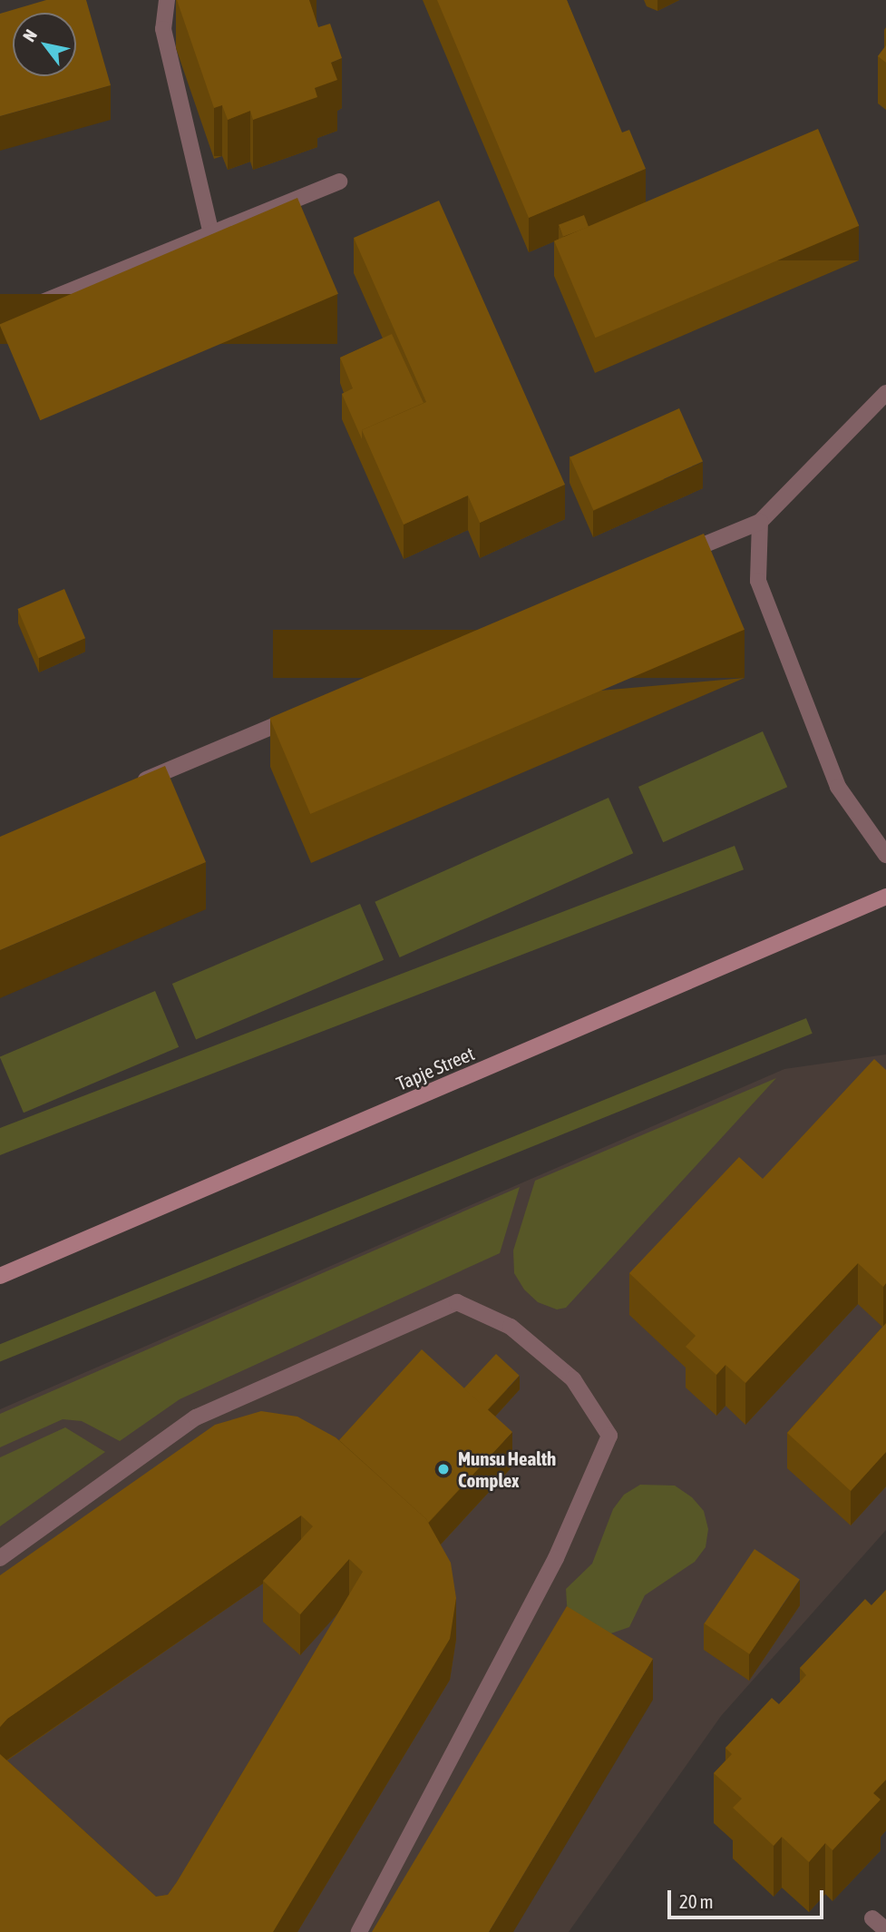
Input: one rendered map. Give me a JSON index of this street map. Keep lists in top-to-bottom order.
{
  "streets": {
    "main road": ["Tapje Street"]
  },
  "places": ["Munsu Health Complex"],
  "scale_bar": "20 m",
  "north": "top left"
}
